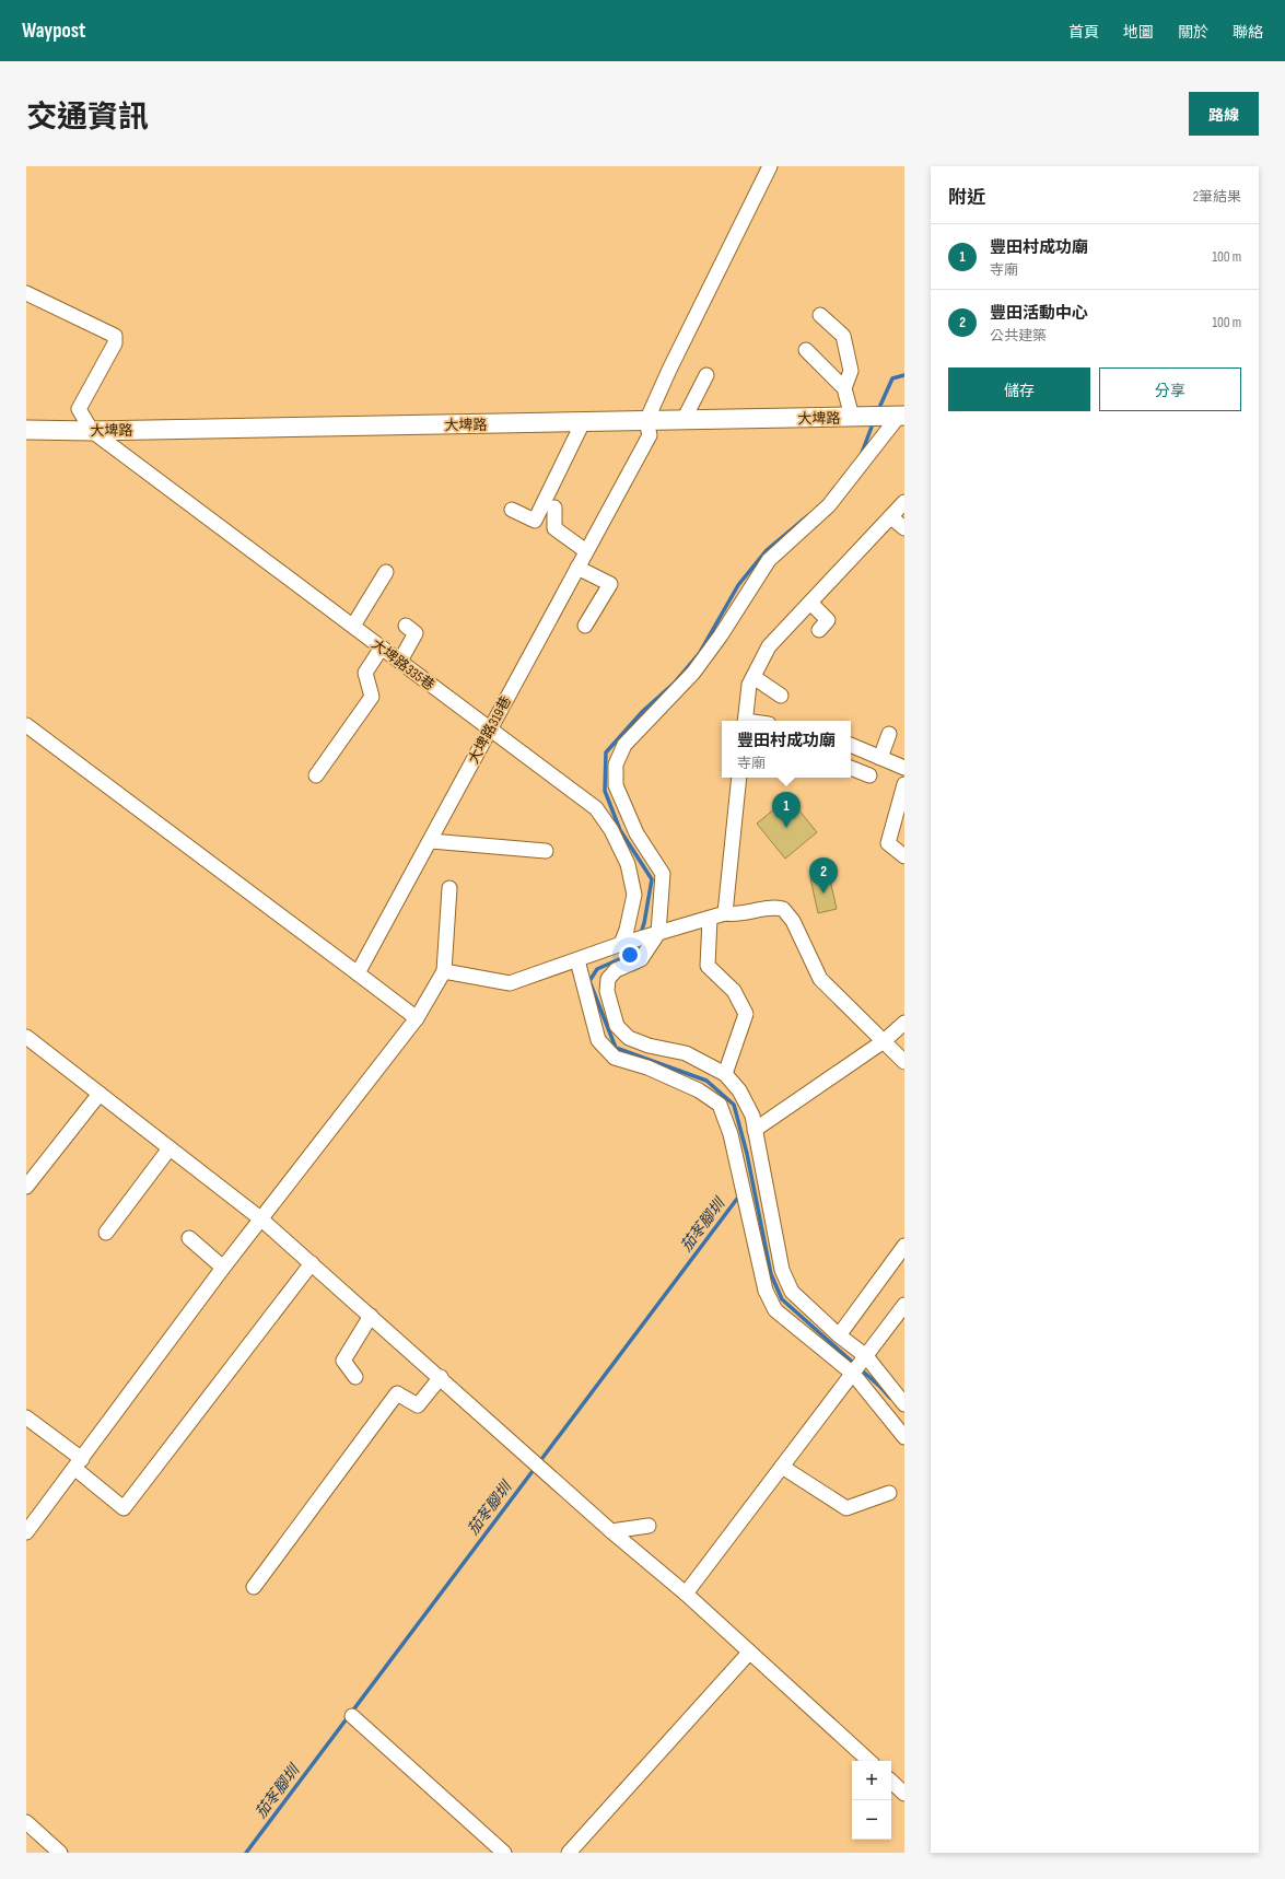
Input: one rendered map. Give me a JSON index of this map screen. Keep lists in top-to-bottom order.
{
  "streets": {
    "main road": ["大埤路"],
    "street": ["大埤路335巷", "大埤路319巷"]
  },
  "crossings": [
    ["大埤路", "大埤路335巷"],
    ["大埤路", "大埤路319巷"],
    ["大埤路335巷", "大埤路319巷"]
  ],
  "water": ["茄苳腳圳"],
  "page": {
    "header": "Waypost",
    "nav": [
      "首頁",
      "地圖",
      "關於",
      "聯絡"
    ],
    "title": "交通資訊",
    "buttons": [
      "路線",
      ["儲存", "分享"]
    ],
    "heading": ["附近", "2筆結果"],
    "list": [
      {
        "mark": "1",
        "name": "豐田村成功廟",
        "note": "寺廟",
        "value": "100 m"
      },
      {
        "mark": "2",
        "name": "豐田活動中心",
        "note": "公共建築",
        "value": "100 m"
      }
    ],
    "popup": ["豐田村成功廟", "寺廟"],
    "pins": ["1", "2"],
    "map_buttons": ["+", "−"]
  }
}
